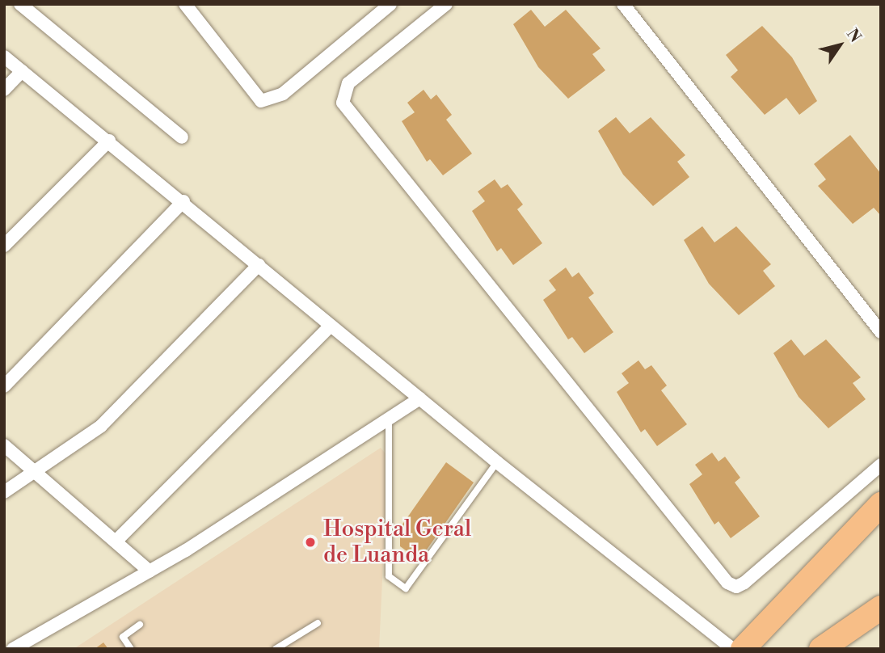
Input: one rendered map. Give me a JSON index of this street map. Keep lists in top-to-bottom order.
{
  "places": ["Hospital Geral de Luanda"],
  "north": "top right"
}
